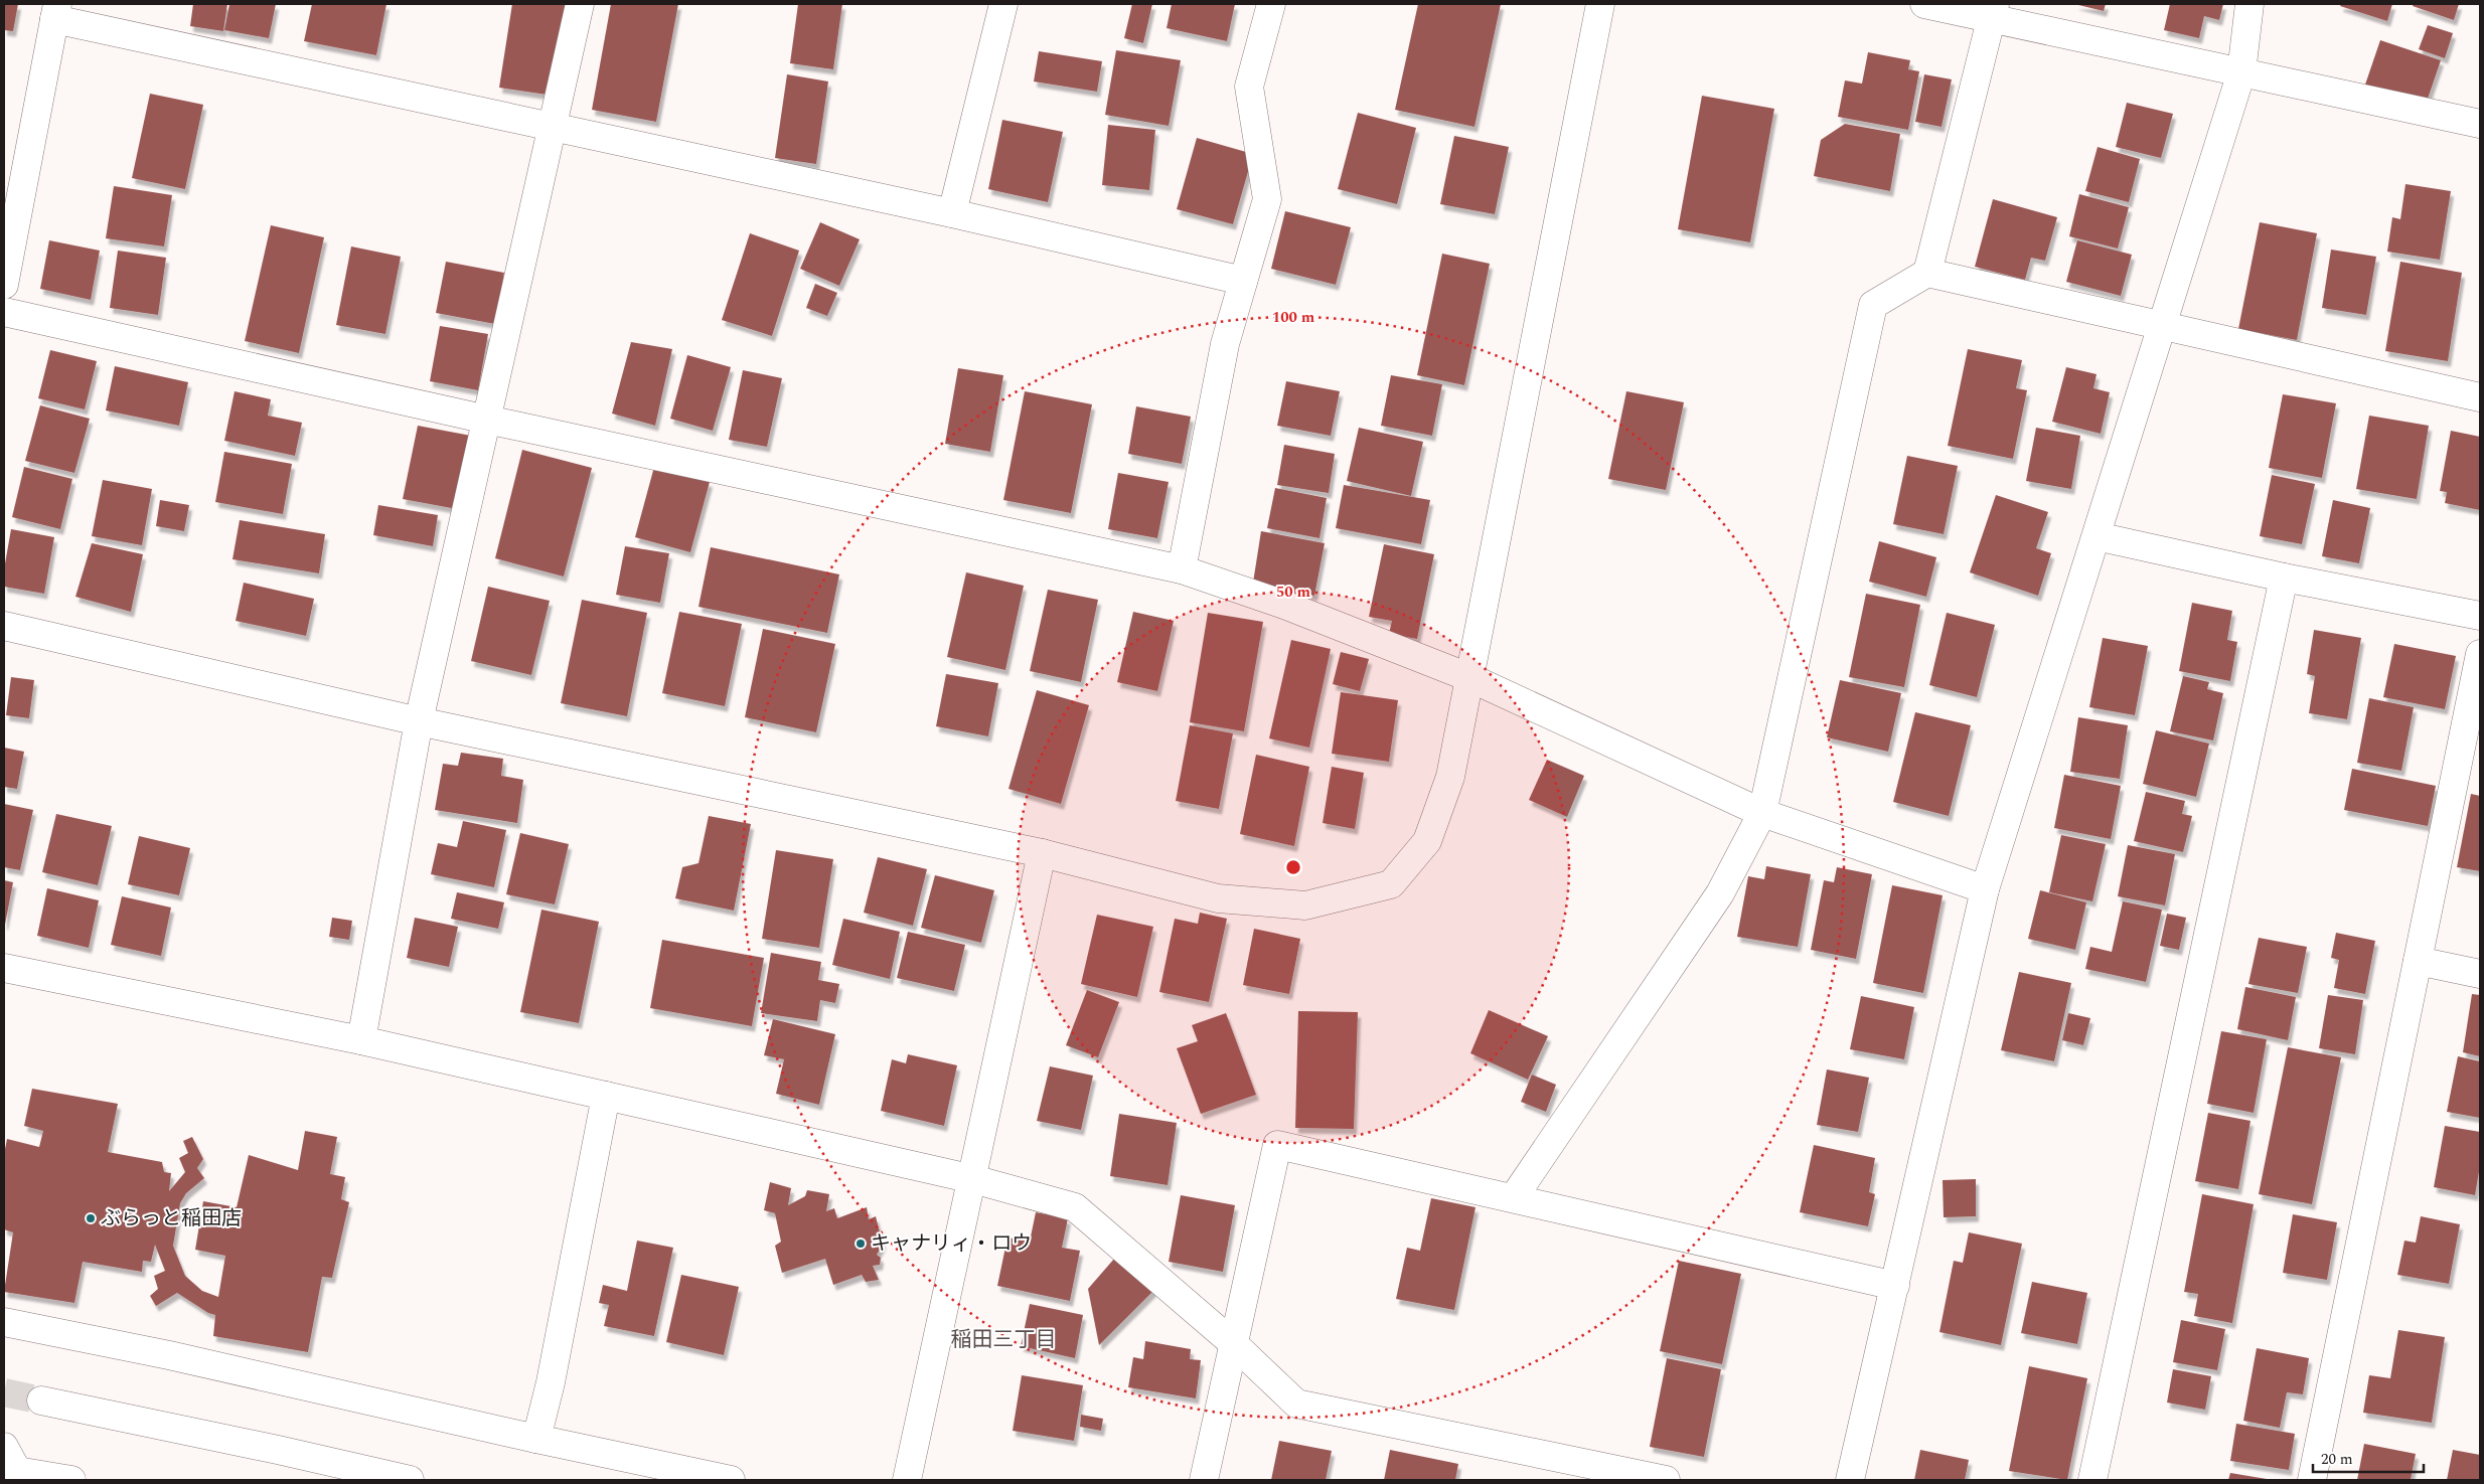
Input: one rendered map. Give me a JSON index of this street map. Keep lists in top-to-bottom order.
{
  "districts": ["稲田三丁目"],
  "places": ["ぶらっと稲田店", "キャナリィ・ロウ"],
  "scale_bar": "20 m",
  "rings": ["100 m", "50 m"]
}
